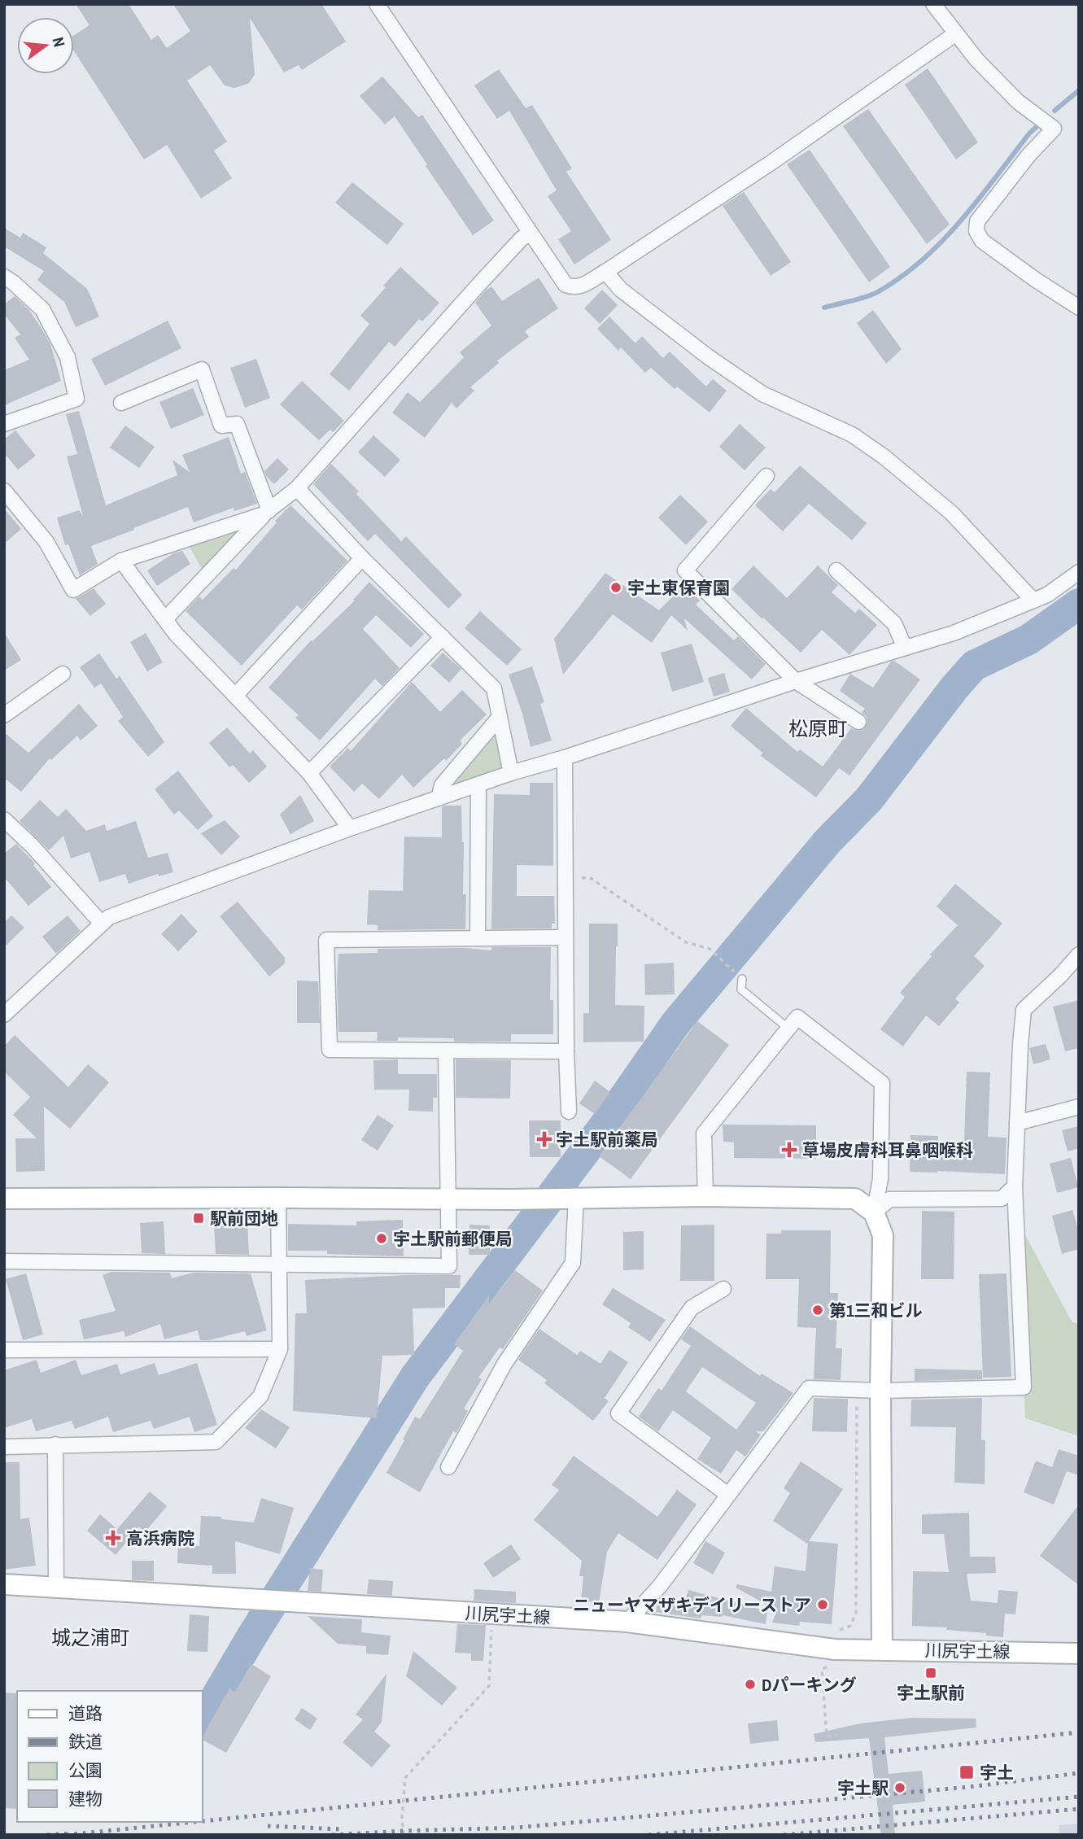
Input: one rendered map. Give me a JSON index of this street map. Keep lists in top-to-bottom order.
{
  "streets": {
    "street": ["川尻宇土線"]
  },
  "districts": ["松原町", "城之浦町"],
  "places": {
    "other": [
      "宇土東保育園",
      "宇土駅前郵便局",
      "第1三和ビル",
      "ニューヤマザキデイリーストア",
      "Dパーキング",
      "宇土駅"
    ],
    "health": ["宇土駅前薬局", "草場皮膚科耳鼻咽喉科", "高浜病院"],
    "transit": ["駅前団地", "宇土駅前", "宇土"]
  },
  "legend": [
    "道路",
    "鉄道",
    "公園",
    "建物"
  ],
  "north": "right"
}
